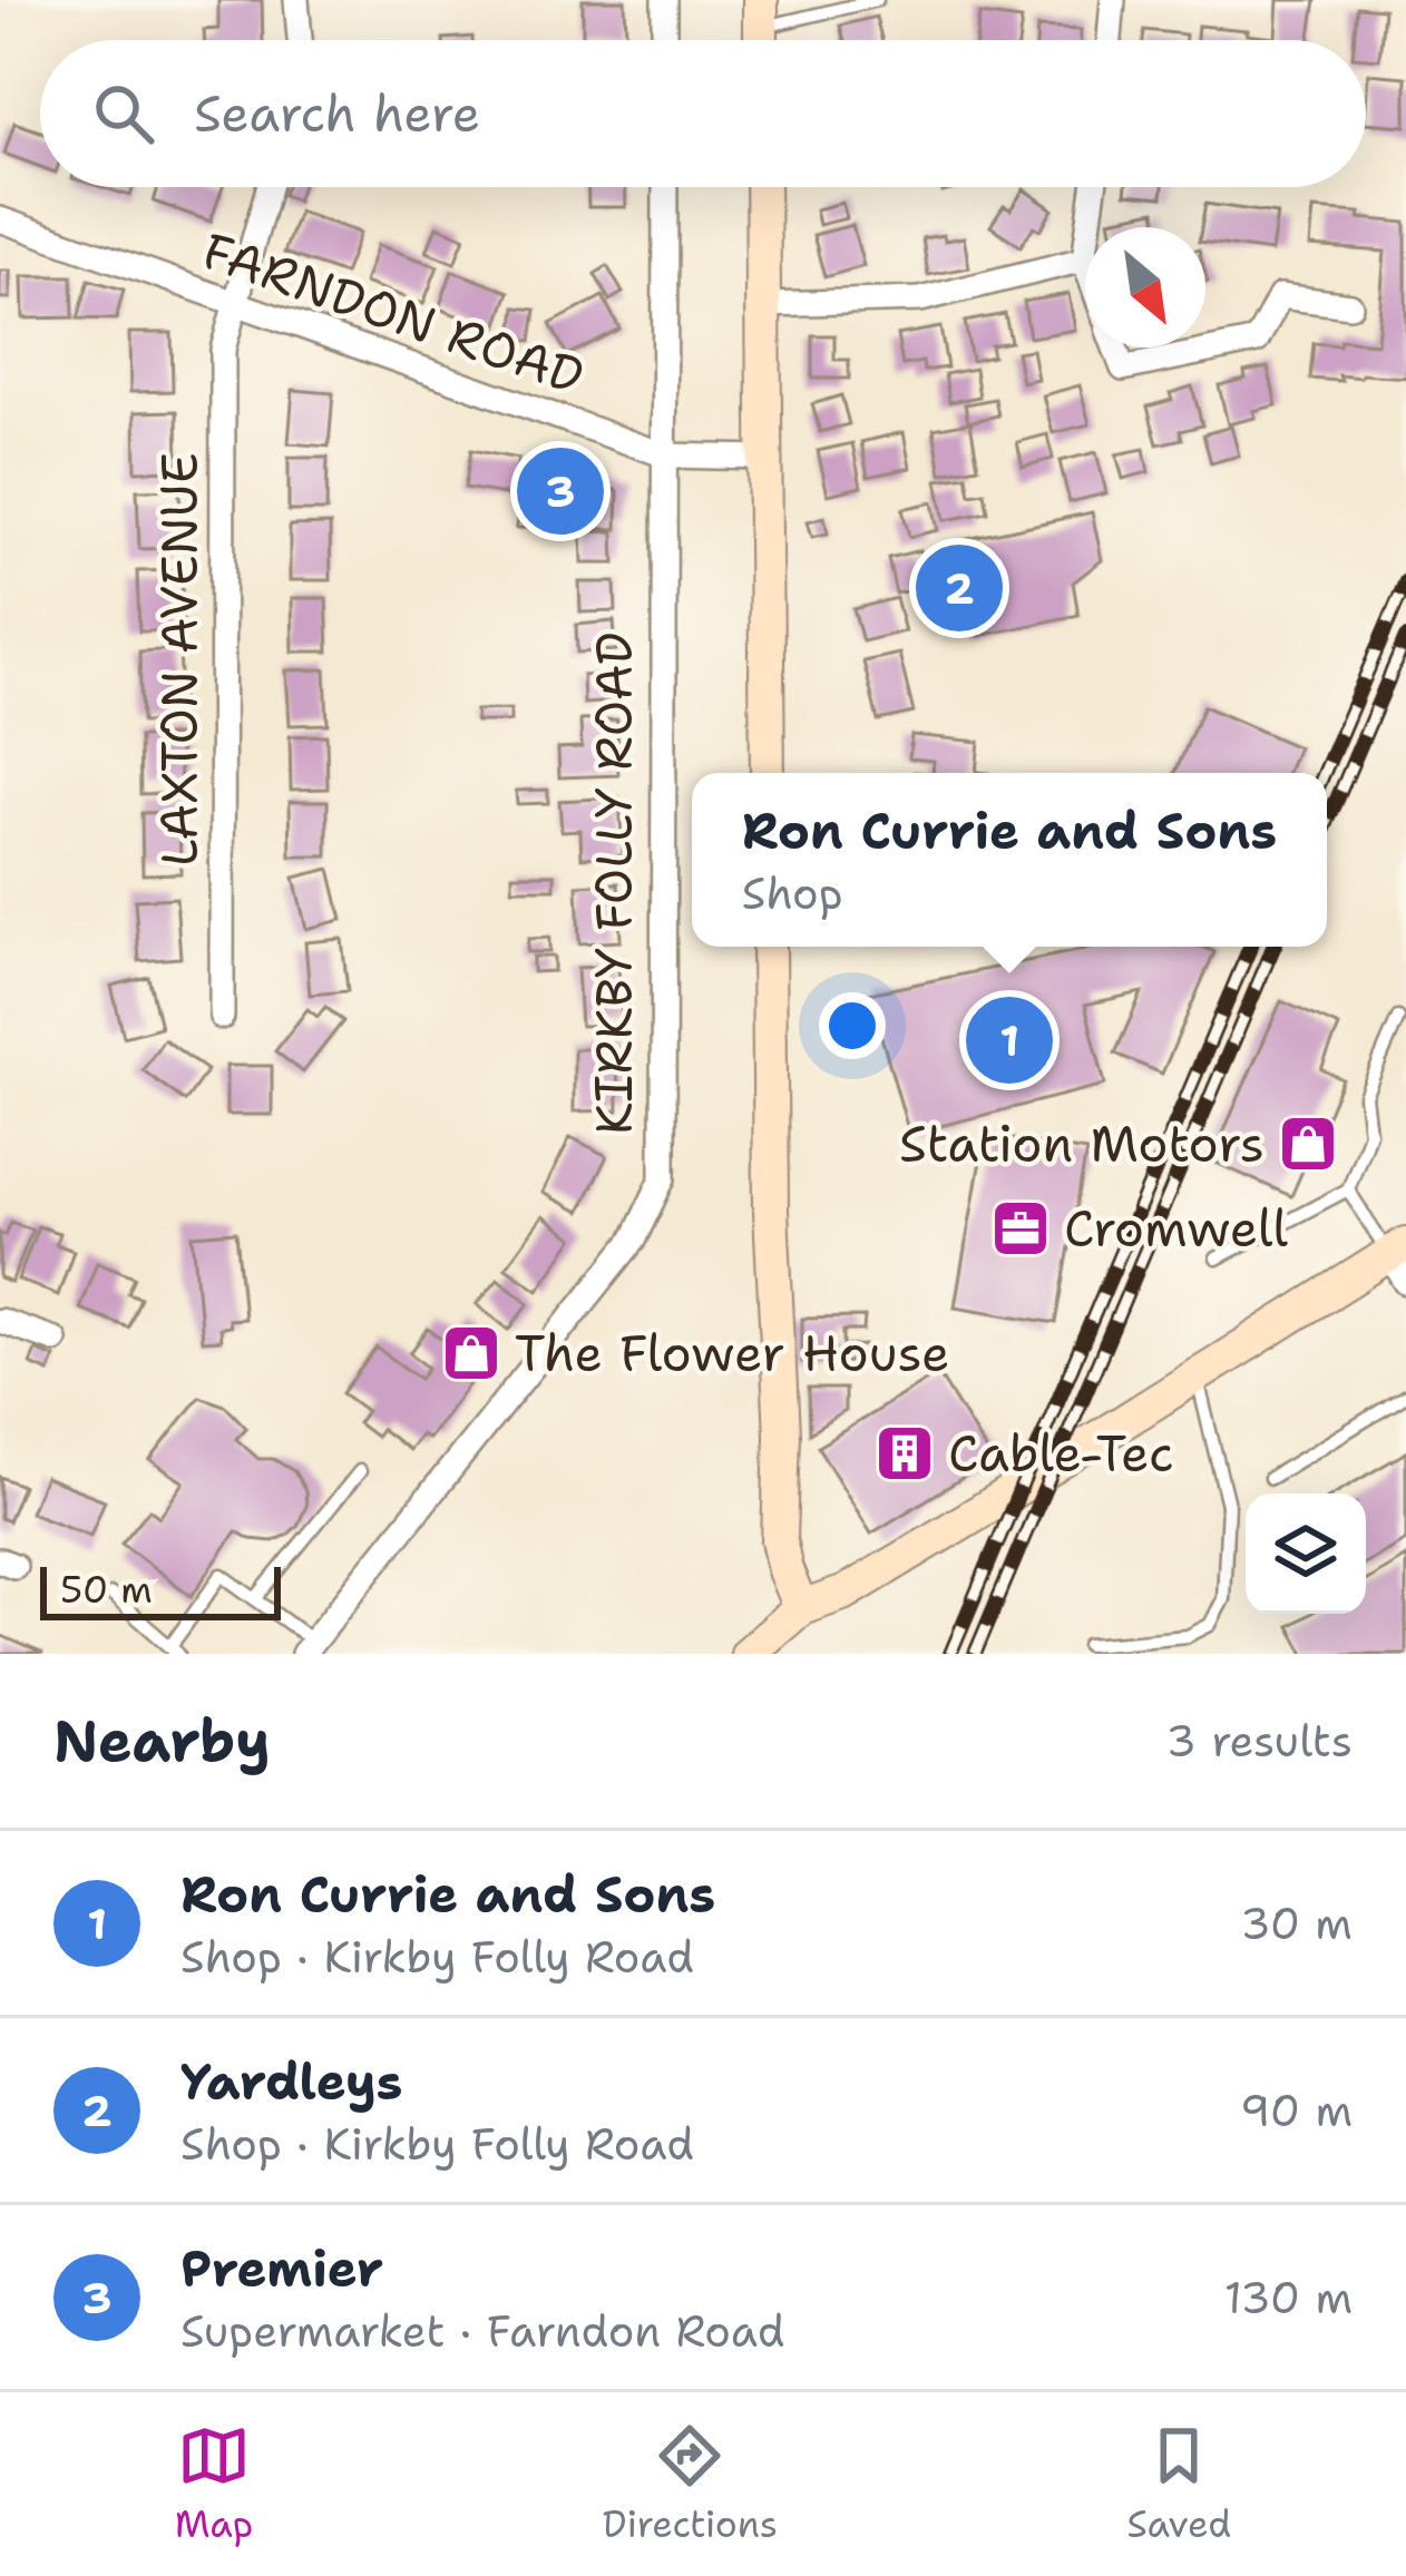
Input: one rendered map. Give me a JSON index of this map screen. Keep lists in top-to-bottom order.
{
  "streets": {
    "street": ["FARNDON ROAD", "LAXTON AVENUE", "KIRKBY FOLLY ROAD"]
  },
  "crossings": [
    ["FARNDON ROAD", "LAXTON AVENUE"],
    ["FARNDON ROAD", "KIRKBY FOLLY ROAD"]
  ],
  "places": {
    "shop": ["Station Motors", "The Flower House"],
    "office": ["Cromwell"],
    "building": ["Cable-Tec"]
  },
  "scale_bar": "50 m",
  "north": "bottom right",
  "page": {
    "search": "Search here",
    "pins": ["3", "2", "1"],
    "popup": ["Ron Currie and Sons", "Shop"],
    "scale": "50 m",
    "heading": ["Nearby", "3 results"],
    "list": [
      {
        "mark": "1",
        "name": "Ron Currie and Sons",
        "note": "Shop · Kirkby Folly Road",
        "value": "30 m"
      },
      {
        "mark": "2",
        "name": "Yardleys",
        "note": "Shop · Kirkby Folly Road",
        "value": "90 m"
      },
      {
        "mark": "3",
        "name": "Premier",
        "note": "Supermarket · Farndon Road",
        "value": "130 m"
      }
    ],
    "nav": ["Map", "Directions", "Saved"]
  }
}
